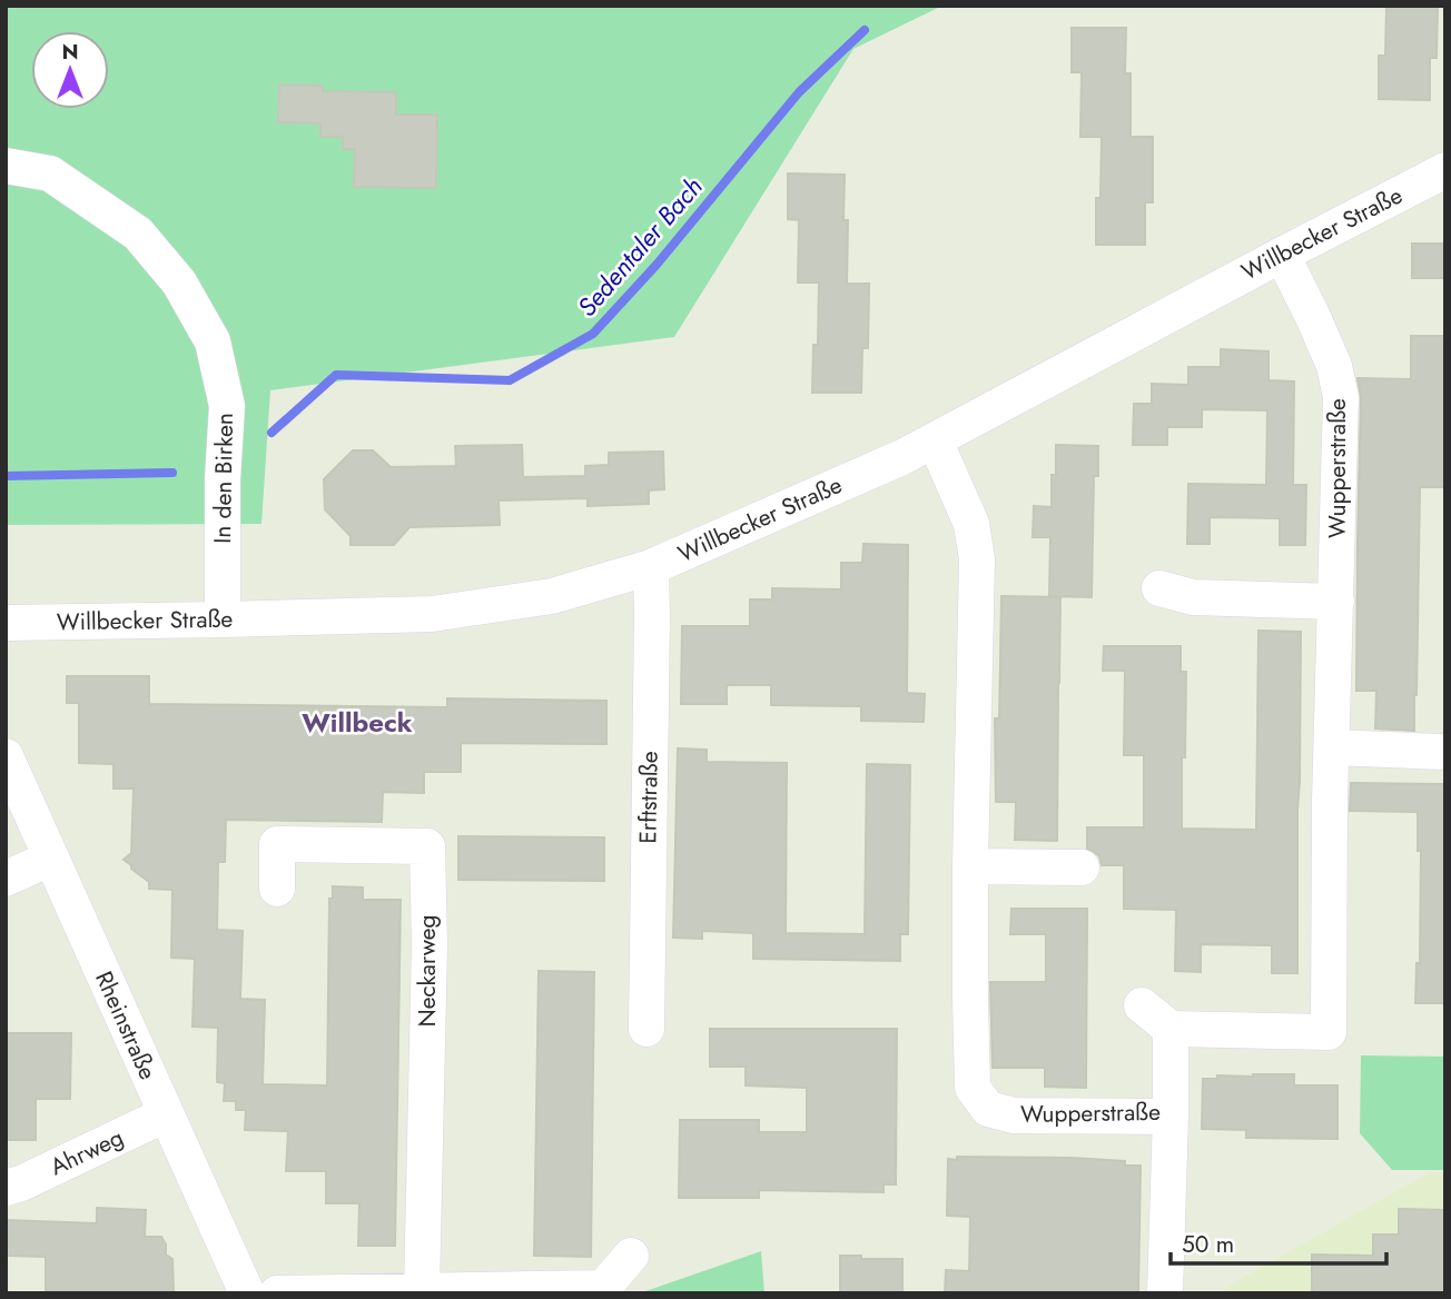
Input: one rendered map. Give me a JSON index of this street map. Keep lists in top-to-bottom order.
{
  "streets": {
    "street": [
      "Willbecker Straße",
      "Wupperstraße",
      "In den Birken",
      "Erftstraße",
      "Neckarweg",
      "Rheinstraße",
      "Ahrweg"
    ]
  },
  "crossings": [
    ["Willbecker Straße", "Wupperstraße"],
    ["Willbecker Straße", "In den Birken"],
    ["Willbecker Straße", "Erftstraße"],
    ["Rheinstraße", "Ahrweg"]
  ],
  "districts": ["Willbeck"],
  "water": ["Sedentaler Bach"],
  "scale_bar": "50 m",
  "north": "top"
}
